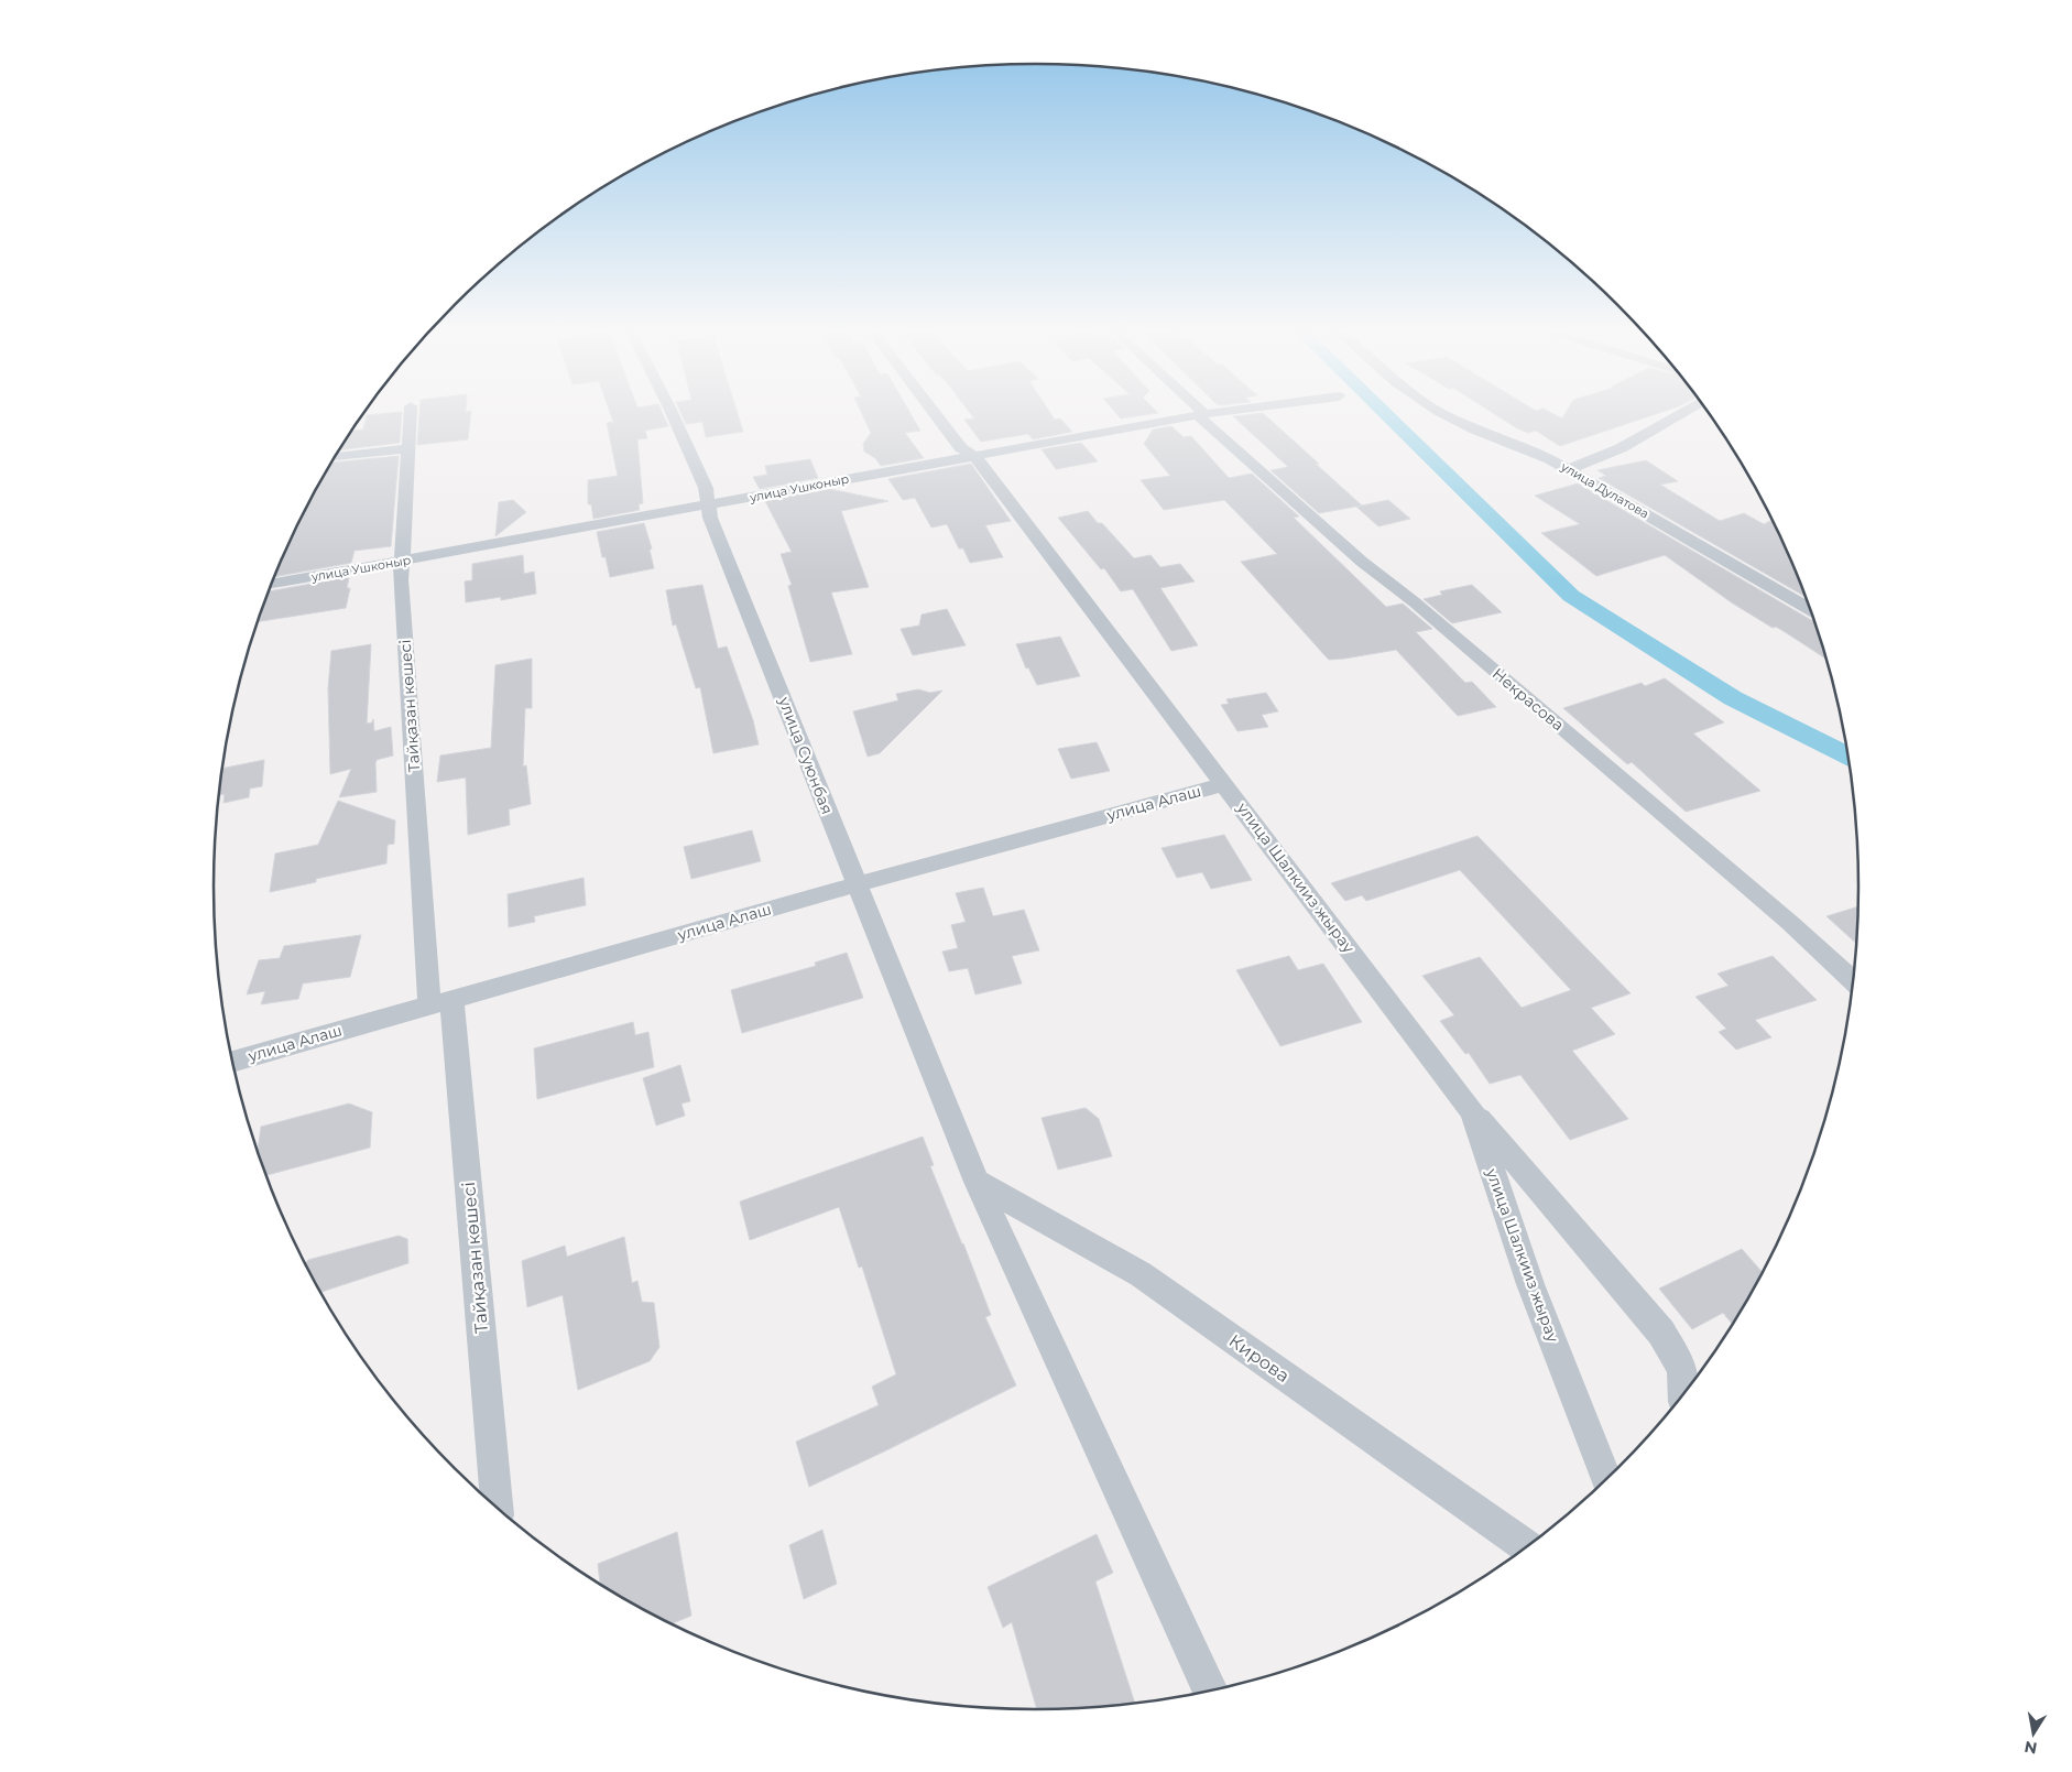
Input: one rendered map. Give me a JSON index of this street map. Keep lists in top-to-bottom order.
{
  "streets": {
    "street": [
      "улица Ушконыр",
      "улица Дулатова",
      "Некрасова",
      "Тайқазан көшесі",
      "улица Суюнбая",
      "улица Алаш",
      "улица Шалкииз жырау",
      "Кирова"
    ]
  },
  "crossings": [
    ["улица Ушконыр", "Некрасова"],
    ["улица Ушконыр", "Тайқазан көшесі"],
    ["улица Ушконыр", "улица Суюнбая"],
    ["улица Ушконыр", "улица Шалкииз жырау"],
    ["Тайқазан көшесі", "улица Алаш"],
    ["улица Суюнбая", "улица Алаш"],
    ["улица Суюнбая", "Кирова"],
    ["улица Алаш", "улица Шалкииз жырау"]
  ],
  "north": "bottom"
}
